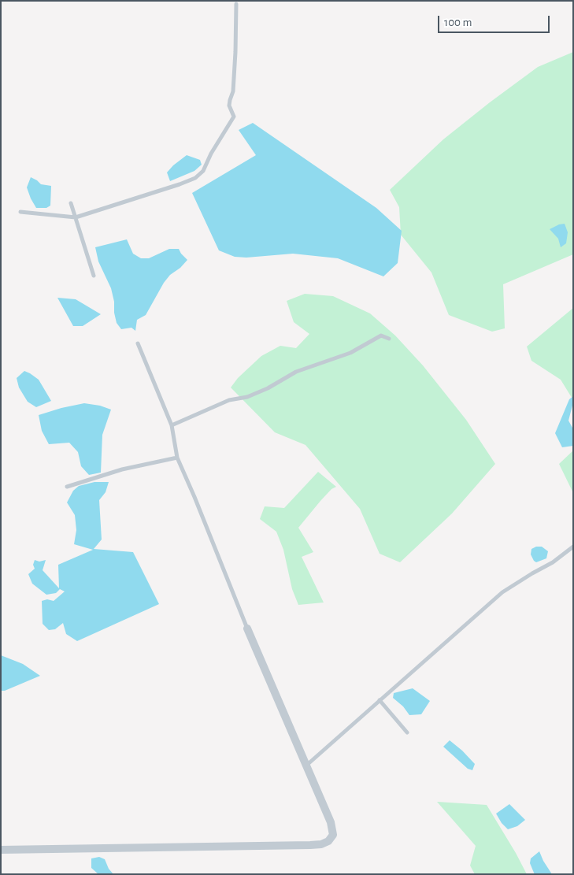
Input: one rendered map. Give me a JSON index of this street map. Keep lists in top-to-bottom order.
{
  "scale_bar": "100 m"
}
